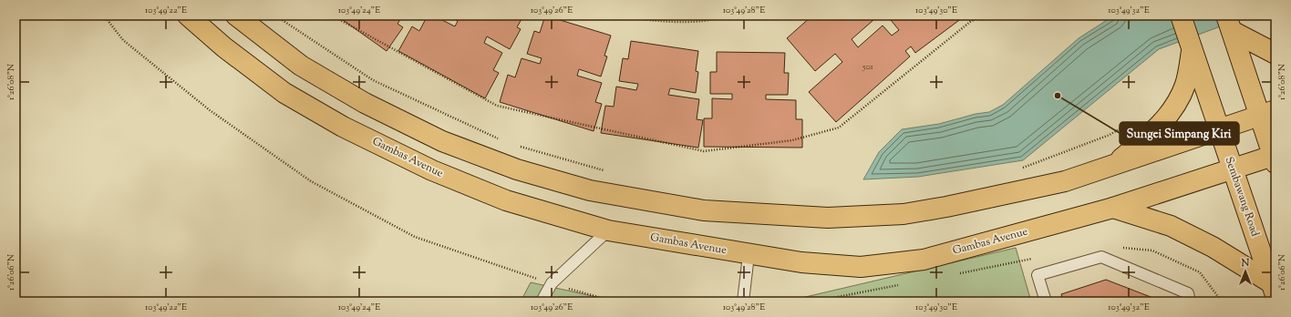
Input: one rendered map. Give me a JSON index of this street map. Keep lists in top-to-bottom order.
{
  "streets": {
    "main road": ["Gambas Avenue", "Sembawang Road"]
  },
  "crossings": [
    ["Gambas Avenue", "Sembawang Road"]
  ],
  "places": ["Sungei Simpang Kiri"],
  "house_numbers": ["501"],
  "north": "top",
  "coordinates": [
    "103°49'22\"E",
    "103°49'24\"E",
    "103°49'26\"E",
    "103°49'28\"E",
    "103°49'30\"E",
    "103°49'32\"E",
    "1°26'08\"N",
    "1°26'06\"N"
  ]
}
